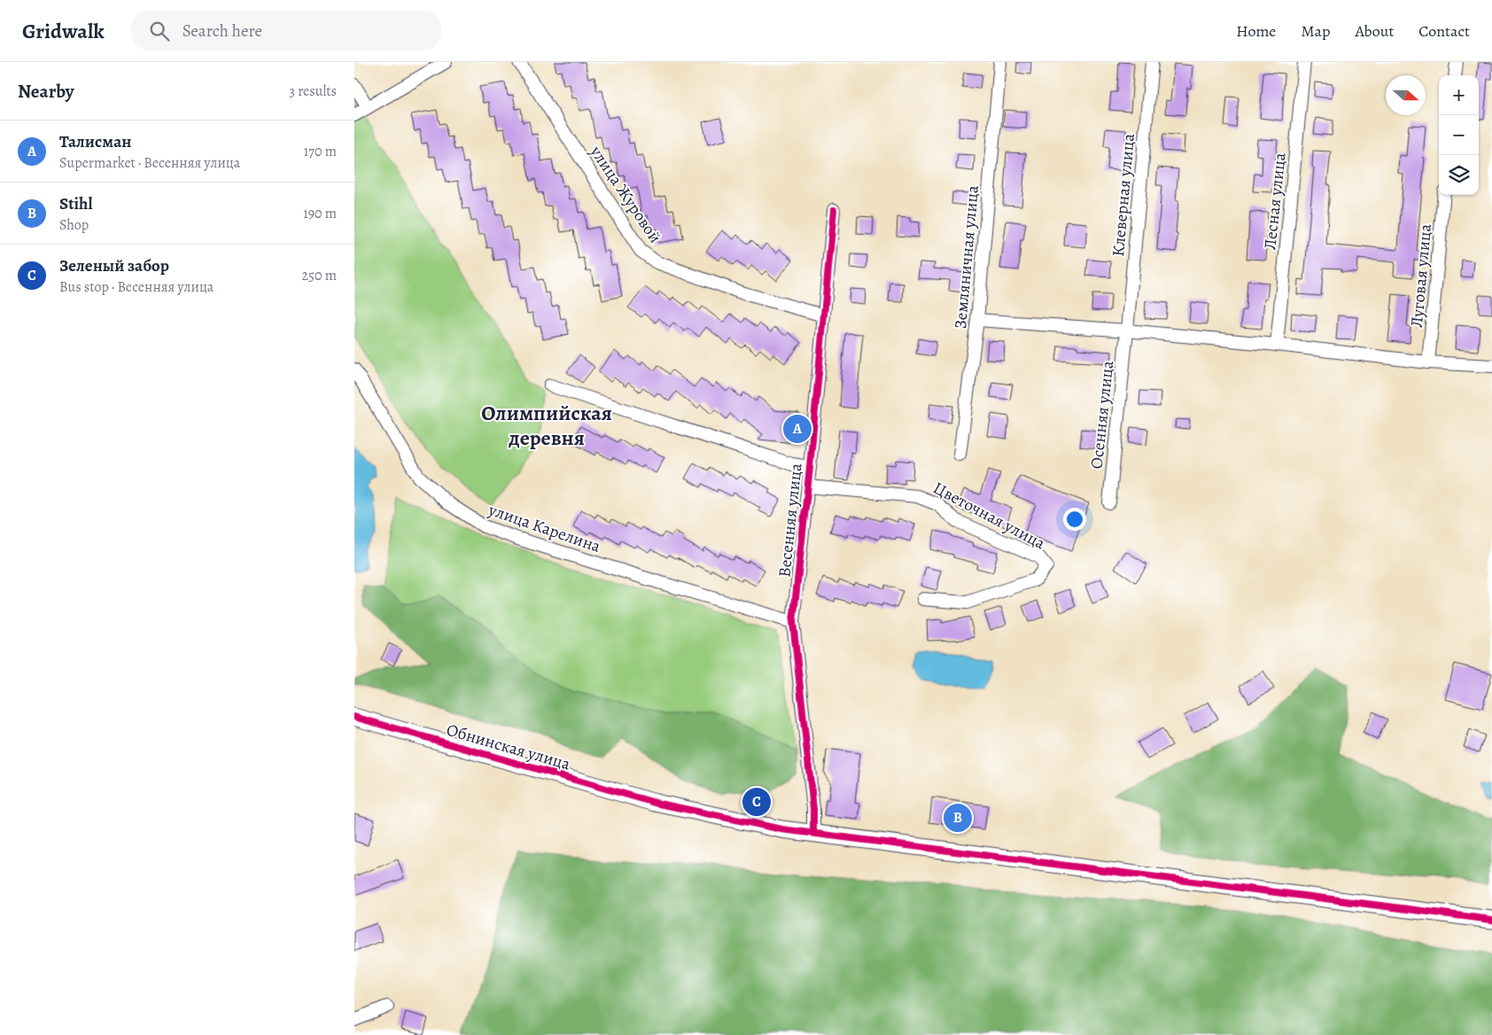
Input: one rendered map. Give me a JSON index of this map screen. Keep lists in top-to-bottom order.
{
  "streets": {
    "street": [
      "улица Журовой",
      "Клеверная улица",
      "Лесная улица",
      "Земляничная улица",
      "Луговая улица",
      "Осенняя улица",
      "Цветочная улица",
      "Весенняя улица",
      "улица Карелина",
      "Обнинская улица"
    ]
  },
  "crossings": [
    ["улица Журовой", "Весенняя улица"],
    ["Клеверная улица", "Осенняя улица"],
    ["Цветочная улица", "Весенняя улица"],
    ["Весенняя улица", "улица Карелина"],
    ["Весенняя улица", "Обнинская улица"]
  ],
  "districts": ["Олимпийская деревня"],
  "north": "right",
  "page": {
    "header": "Gridwalk",
    "search": "Search here",
    "nav": [
      "Home",
      "Map",
      "About",
      "Contact"
    ],
    "heading": ["Nearby", "3 results"],
    "map_buttons": ["+", "−"],
    "list": [
      {
        "mark": "A",
        "name": "Талисман",
        "note": "Supermarket · Весенняя улица",
        "value": "170 m"
      },
      {
        "mark": "B",
        "name": "Stihl",
        "note": "Shop",
        "value": "190 m"
      },
      {
        "mark": "C",
        "name": "Зеленый забор",
        "note": "Bus stop · Весенняя улица",
        "value": "250 m"
      }
    ],
    "pins": ["A", "C", "B"]
  }
}
